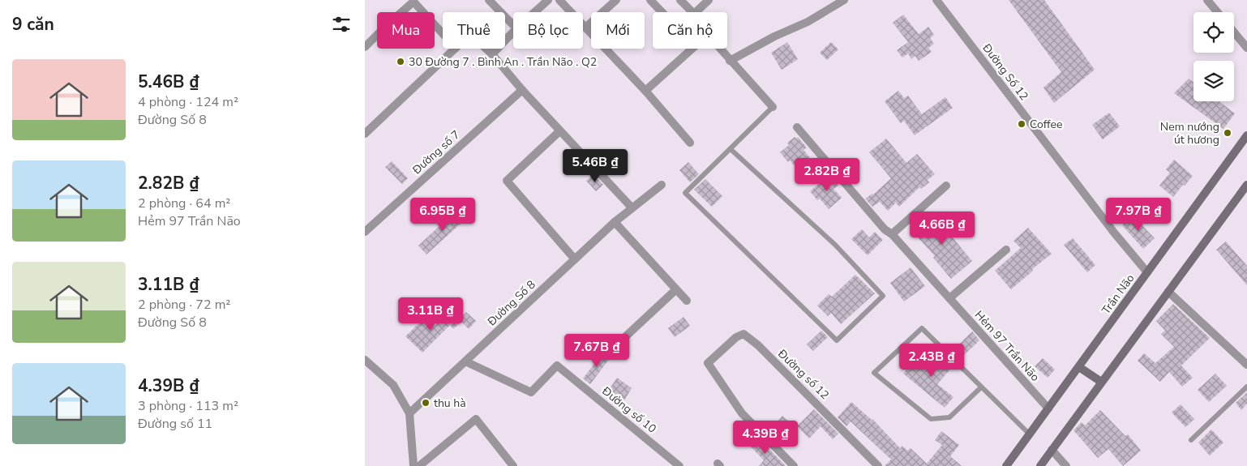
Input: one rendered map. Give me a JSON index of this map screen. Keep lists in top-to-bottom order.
{
  "streets": {
    "main road": ["Trần Não"],
    "street": [
      "Đường Số 12",
      "Đường số 7",
      "Đường Số 8",
      "Hẻm 97 Trần Não",
      "Đường số 12",
      "Đường số 10"
    ]
  },
  "crossings": [
    ["Đường Số 12", "Trần Não"],
    ["Trần Não", "Hẻm 97 Trần Não"],
    ["Đường Số 8", "Đường số 10"]
  ],
  "places": [
    "30 Đường 7 . Bình An . Trần Não . Q2",
    "Coffee",
    "Nem nướng út hương",
    "thu hà"
  ],
  "page": {
    "heading": "9 căn",
    "chip": [
      "Mua",
      "Thuê",
      "Bộ lọc",
      "Mới",
      "Căn hộ"
    ],
    "list": [
      {
        "name": "5.46B ₫",
        "note": "4 phòng · 124 m² · Đường Số 8"
      },
      {
        "name": "2.82B ₫",
        "note": "2 phòng · 64 m² · Hẻm 97 Trần Não"
      },
      {
        "name": "3.11B ₫",
        "note": "2 phòng · 72 m² · Đường Số 8"
      },
      {
        "name": "4.39B ₫",
        "note": "3 phòng · 113 m² · Đường số 11"
      }
    ],
    "price": [
      "5.46B ₫",
      "2.82B ₫",
      "6.95B ₫",
      "7.97B ₫",
      "4.66B ₫",
      "3.11B ₫",
      "7.67B ₫",
      "2.43B ₫",
      "4.39B ₫"
    ]
  }
}
